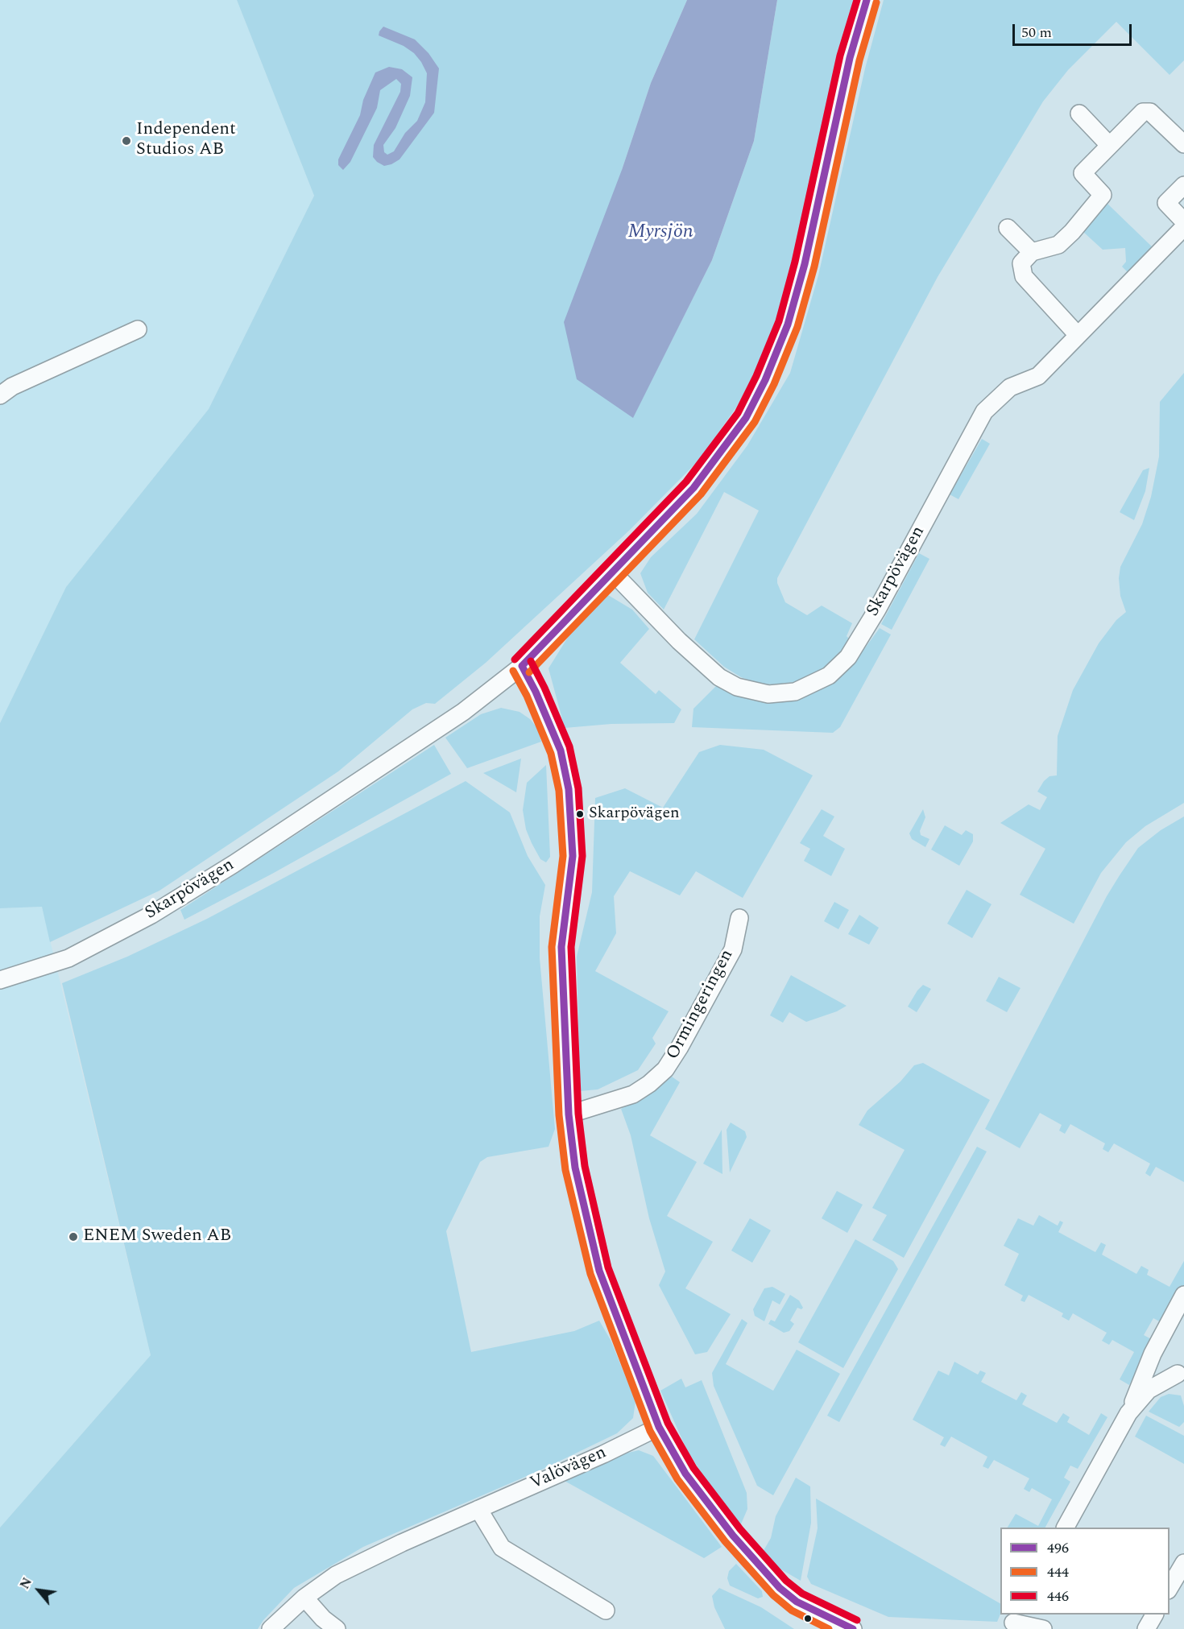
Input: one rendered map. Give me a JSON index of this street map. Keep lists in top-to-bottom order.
{
  "streets": {
    "street": ["Skarpövägen", "Ormingeringen", "Valövägen"]
  },
  "water": ["Myrsjön"],
  "places": ["Independent Studios AB", "Skarpövägen", "ENEM Sweden AB"],
  "lines": ["transit line 496", "transit line 446", "transit line 444"],
  "legend": ["496", "444", "446"],
  "scale_bar": "50 m",
  "north": "top left"
}
